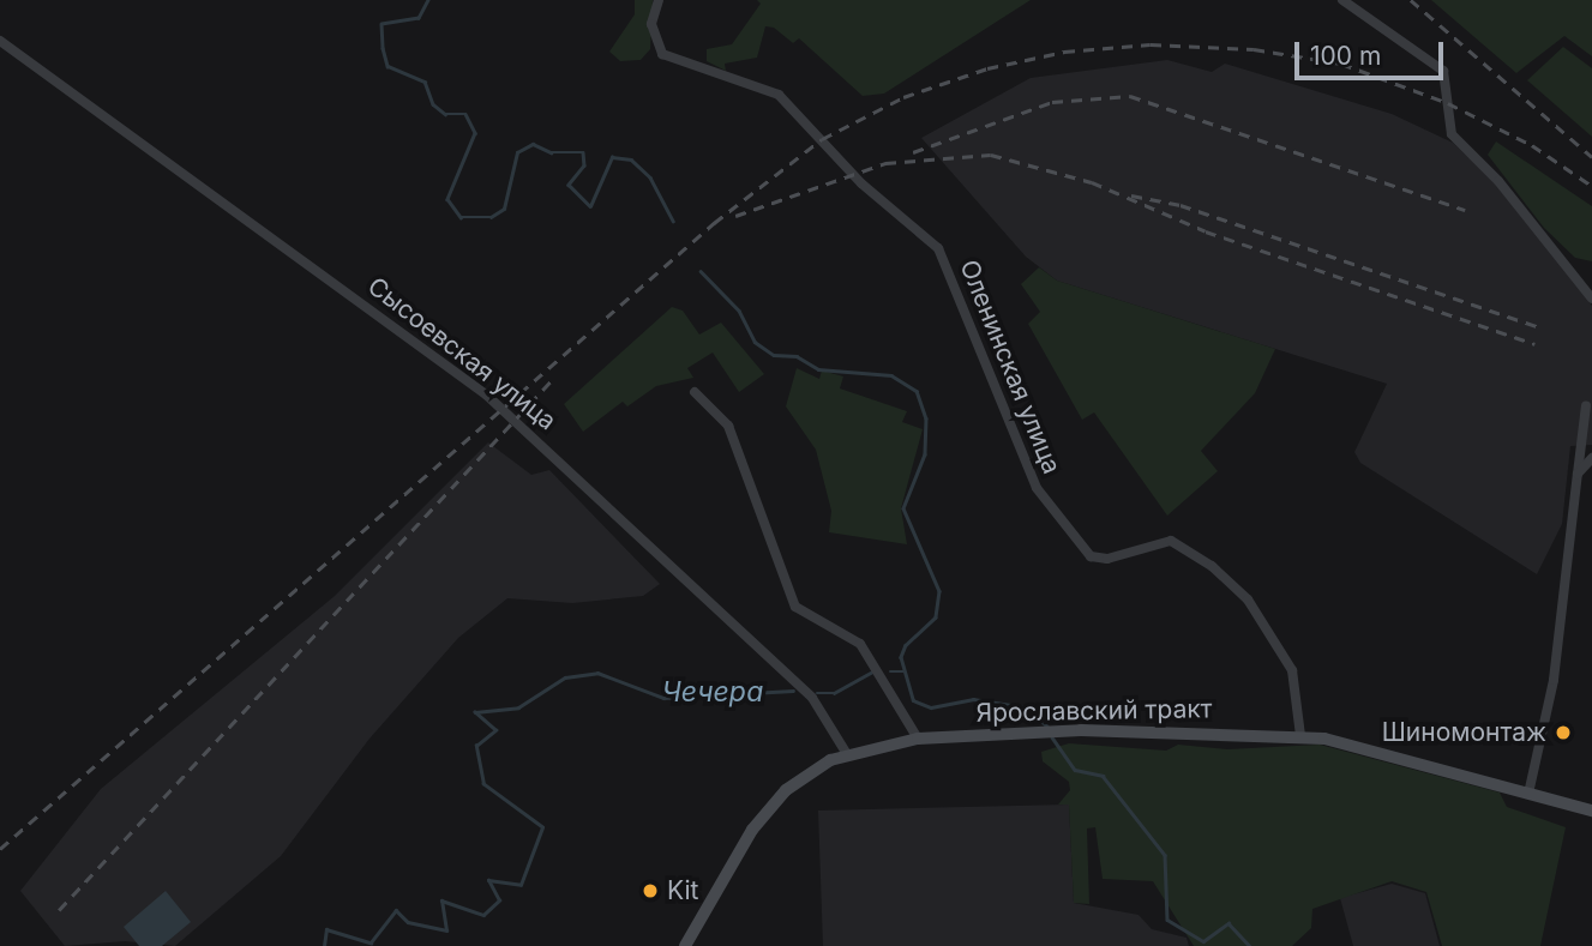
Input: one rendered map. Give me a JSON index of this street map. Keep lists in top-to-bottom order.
{
  "streets": {
    "street": ["Сысоевская улица", "Оленинская улица", "Ярославский тракт"]
  },
  "crossings": [
    ["Сысоевская улица", "Ярославский тракт"],
    ["Оленинская улица", "Ярославский тракт"]
  ],
  "water": ["Чечера"],
  "places": ["Шиномонтаж", "Kit"],
  "scale_bar": "100 m"
}
